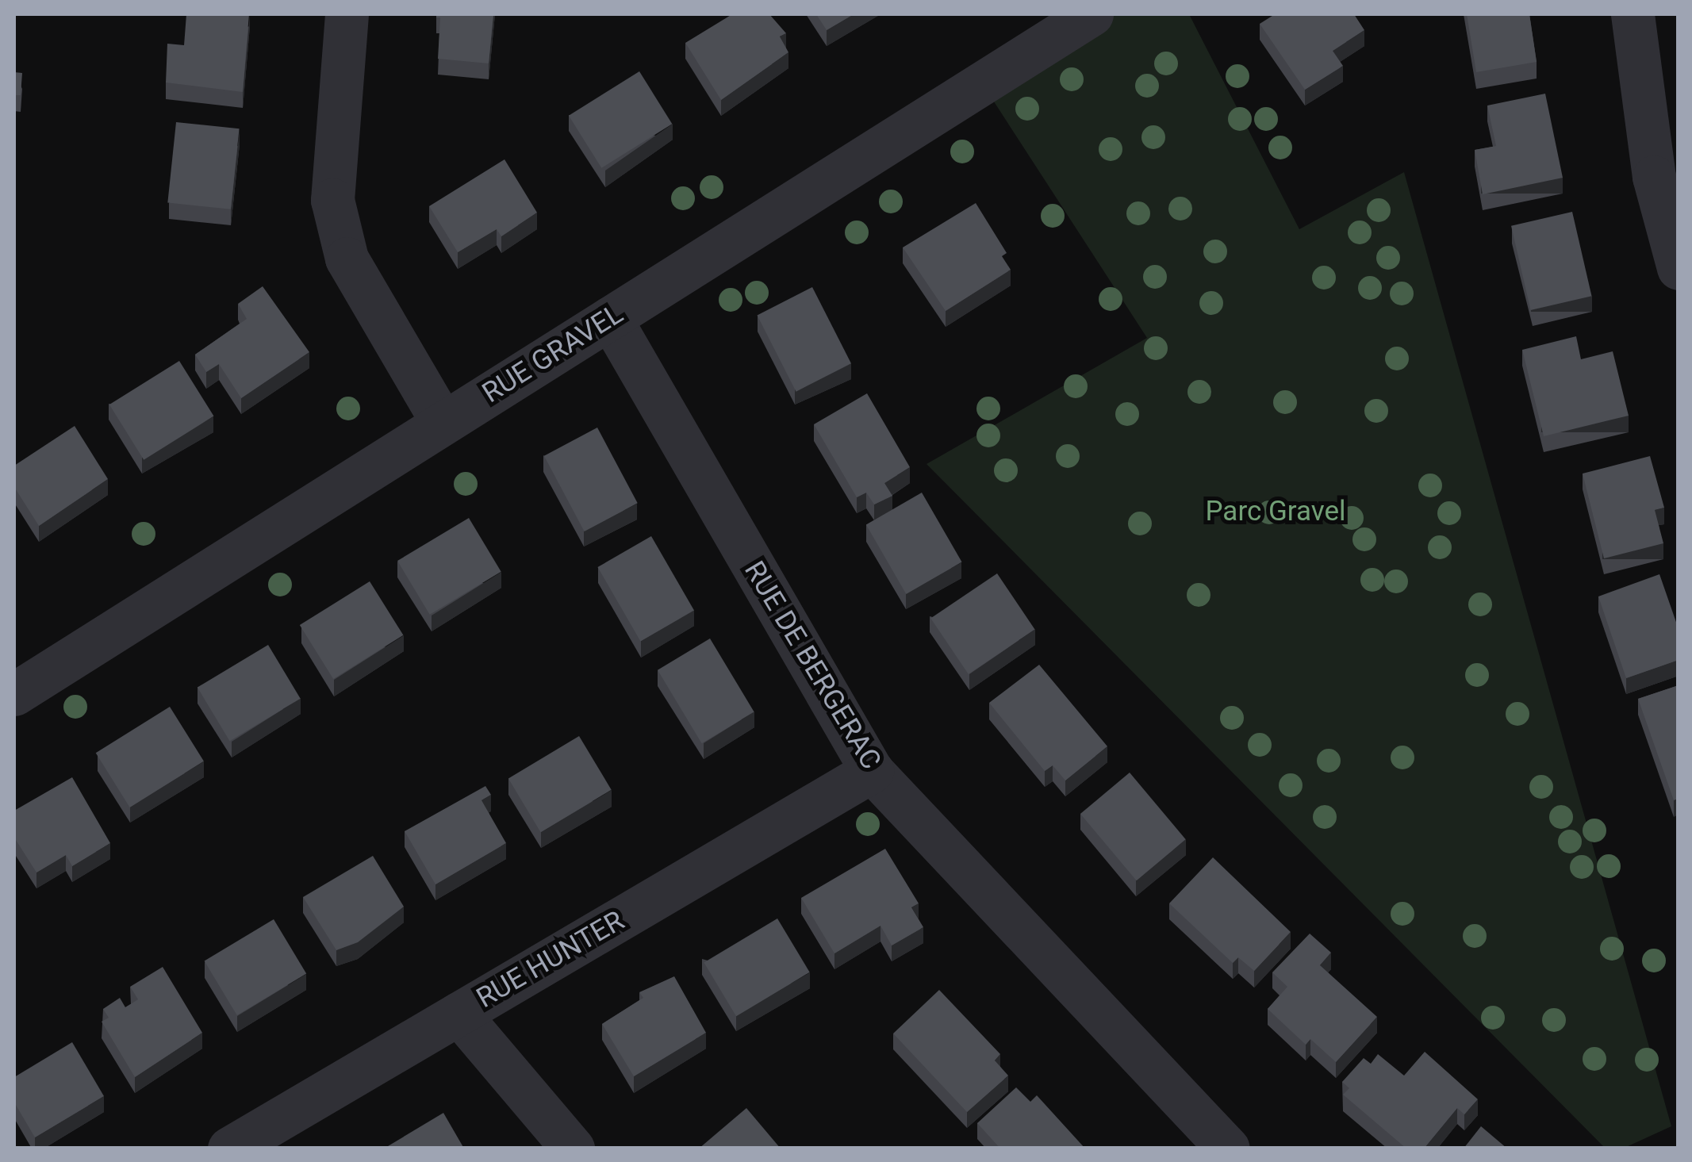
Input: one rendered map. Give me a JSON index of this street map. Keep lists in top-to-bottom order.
{
  "streets": {
    "street": ["RUE GRAVEL", "RUE DE BERGERAC", "RUE HUNTER"]
  },
  "crossings": [
    ["RUE GRAVEL", "RUE DE BERGERAC"],
    ["RUE DE BERGERAC", "RUE HUNTER"]
  ],
  "parks": ["Parc Gravel"]
}
